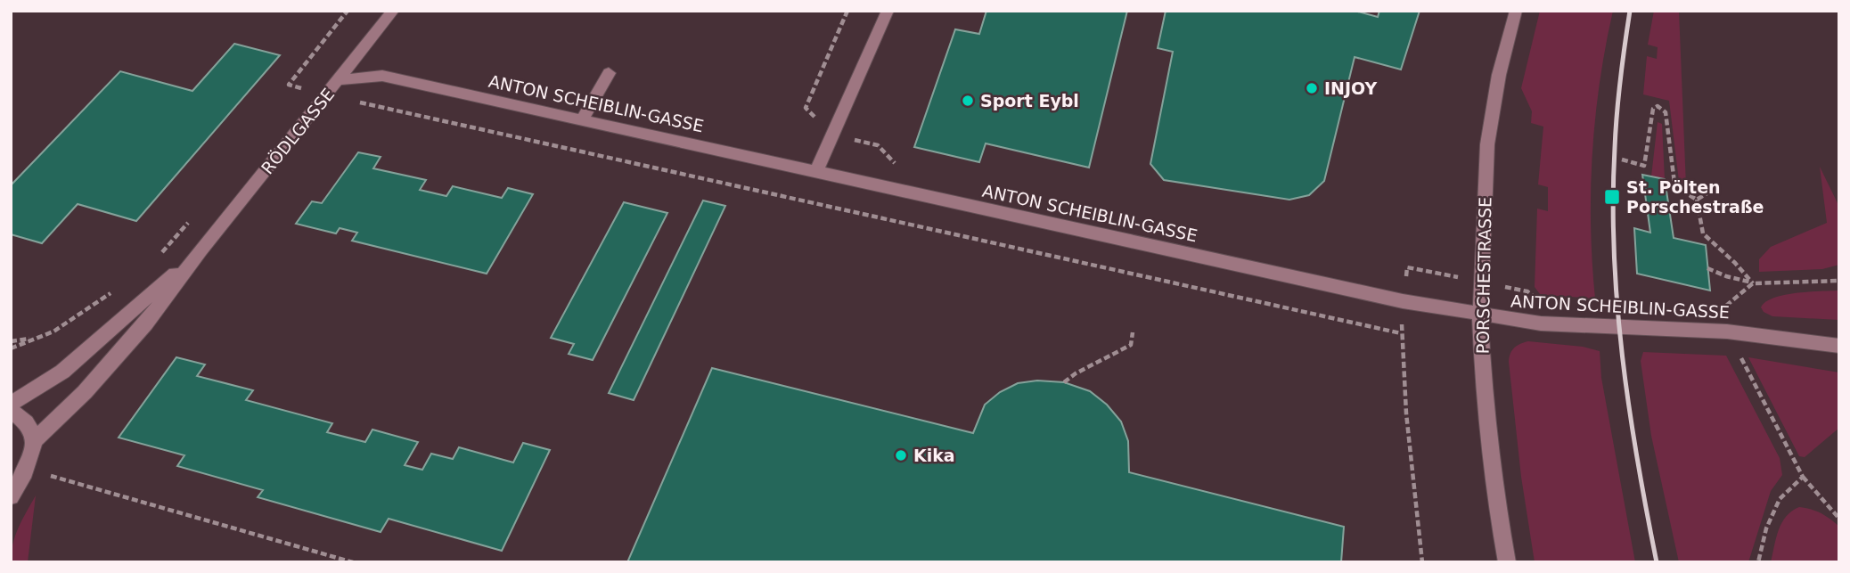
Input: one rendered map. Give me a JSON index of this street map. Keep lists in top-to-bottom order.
{
  "streets": {
    "street": ["ANTON SCHEIBLIN-GASSE", "RÖDLGASSE", "PORSCHESTRASSE"]
  },
  "crossings": [
    ["ANTON SCHEIBLIN-GASSE", "RÖDLGASSE"],
    ["ANTON SCHEIBLIN-GASSE", "PORSCHESTRASSE"]
  ],
  "places": {
    "other": ["INJOY", "Sport Eybl", "Kika"],
    "transit": ["St. Pölten Porschestraße"]
  }
}
